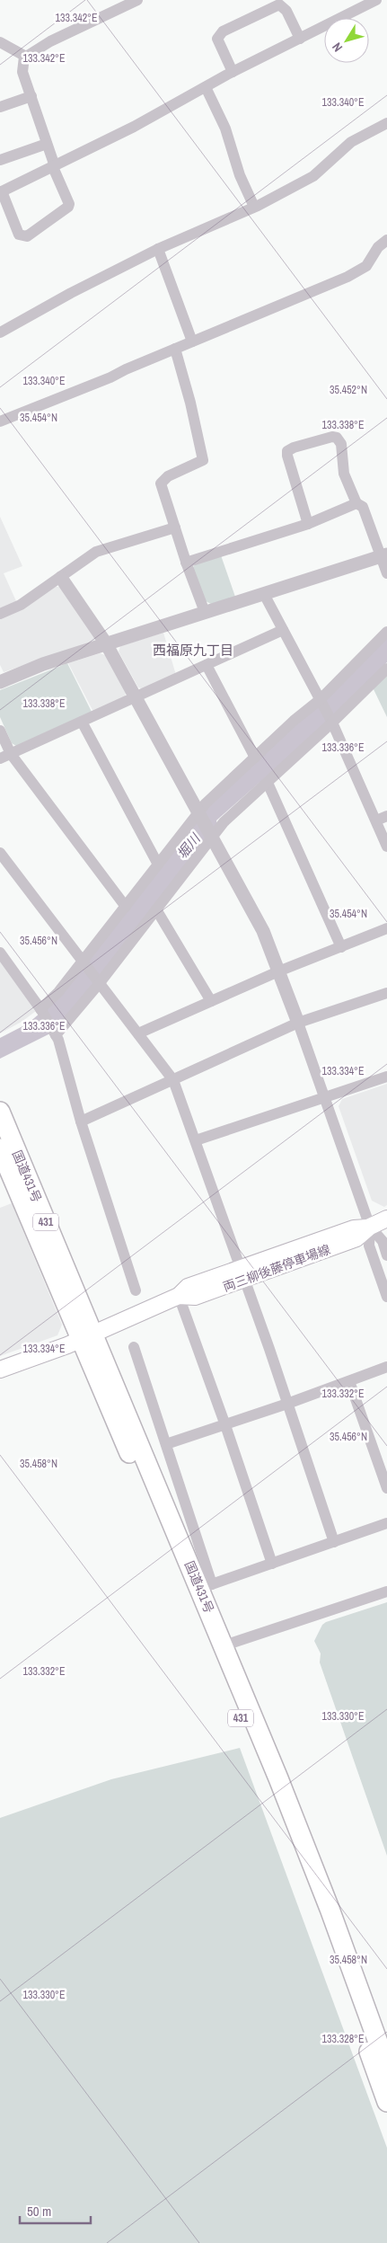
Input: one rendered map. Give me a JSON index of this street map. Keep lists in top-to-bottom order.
{
  "streets": {
    "highway": ["国道431号", "431"],
    "main road": ["両三柳後藤停車場線"]
  },
  "crossings": [
    ["国道431号", "両三柳後藤停車場線"]
  ],
  "districts": ["西福原九丁目"],
  "water": ["堀川"],
  "scale_bar": "50 m",
  "north": "bottom left",
  "coordinates": [
    "133.342°E",
    "133.340°E",
    "35.452°N",
    "35.454°N",
    "133.338°E",
    "133.336°E",
    "35.456°N",
    "133.334°E",
    "133.332°E",
    "35.458°N",
    "133.330°E",
    "133.328°E"
  ]
}
